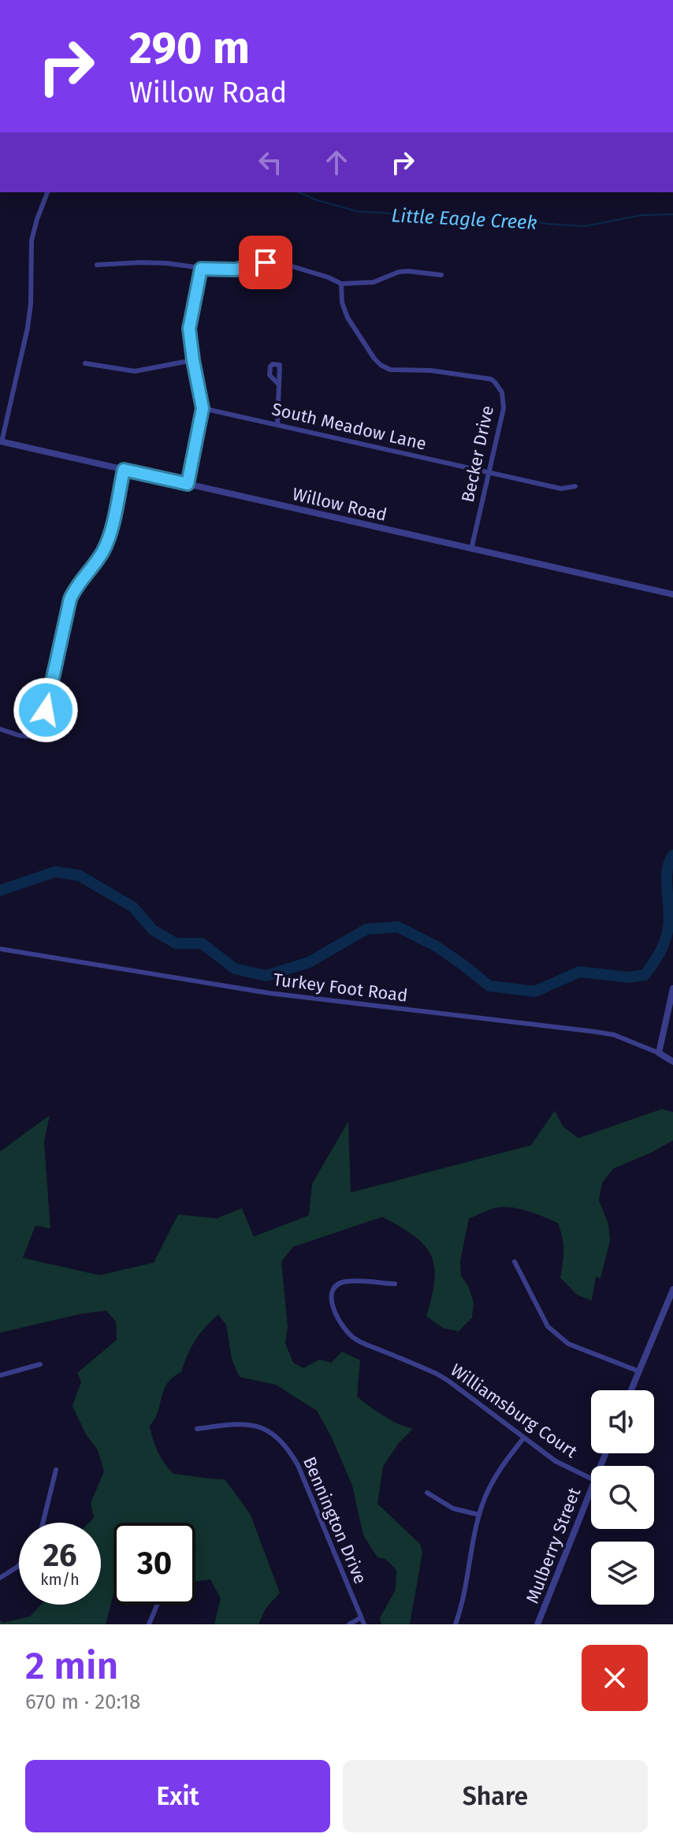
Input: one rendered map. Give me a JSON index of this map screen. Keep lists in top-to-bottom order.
{
  "streets": {
    "street": [
      "South Meadow Lane",
      "Becker Drive",
      "Willow Road",
      "Turkey Foot Road",
      "Williamsburg Court",
      "Bennington Drive",
      "Mulberry Street"
    ]
  },
  "crossings": [
    ["South Meadow Lane", "Becker Drive"],
    ["Becker Drive", "Willow Road"]
  ],
  "water": ["Little Eagle Creek"],
  "page": {
    "turn": ["290 m", "Willow Road"],
    "speed": "26 km/h",
    "limit": "30",
    "heading": ["2 min", "670 m · 20:18"],
    "buttons": ["Exit", "Share"]
  }
}
